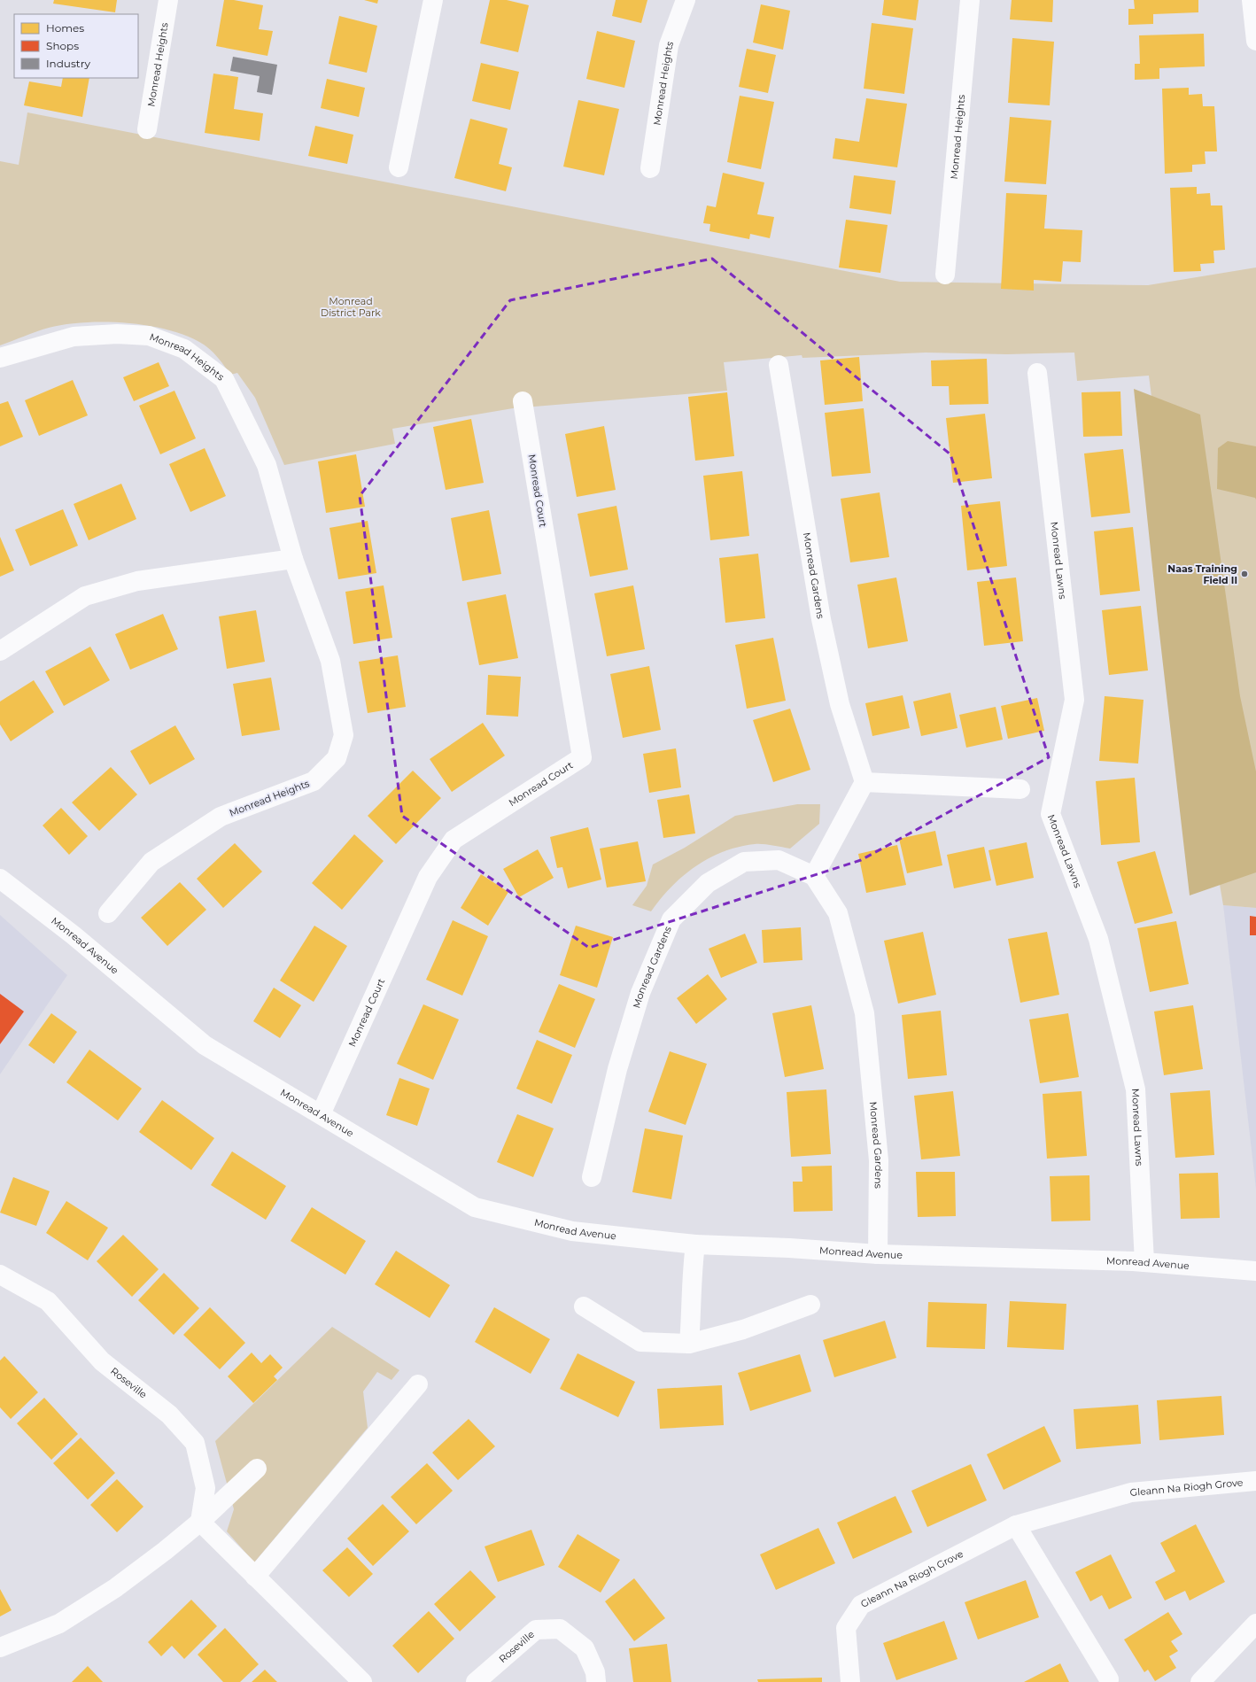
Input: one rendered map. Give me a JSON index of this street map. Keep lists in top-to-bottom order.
{
  "streets": {
    "street": [
      "Monread Heights",
      "Monread Court",
      "Monread Lawns",
      "Monread Gardens",
      "Monread Avenue",
      "Roseville",
      "Gleann Na Riogh Grove"
    ]
  },
  "crossings": [
    ["Monread Court", "Monread Avenue"],
    ["Monread Lawns", "Monread Avenue"],
    ["Monread Gardens", "Monread Avenue"]
  ],
  "parks": ["Monread District Park"],
  "places": ["Naas Training Field II"],
  "legend": ["Homes", "Shops", "Industry"]
}
